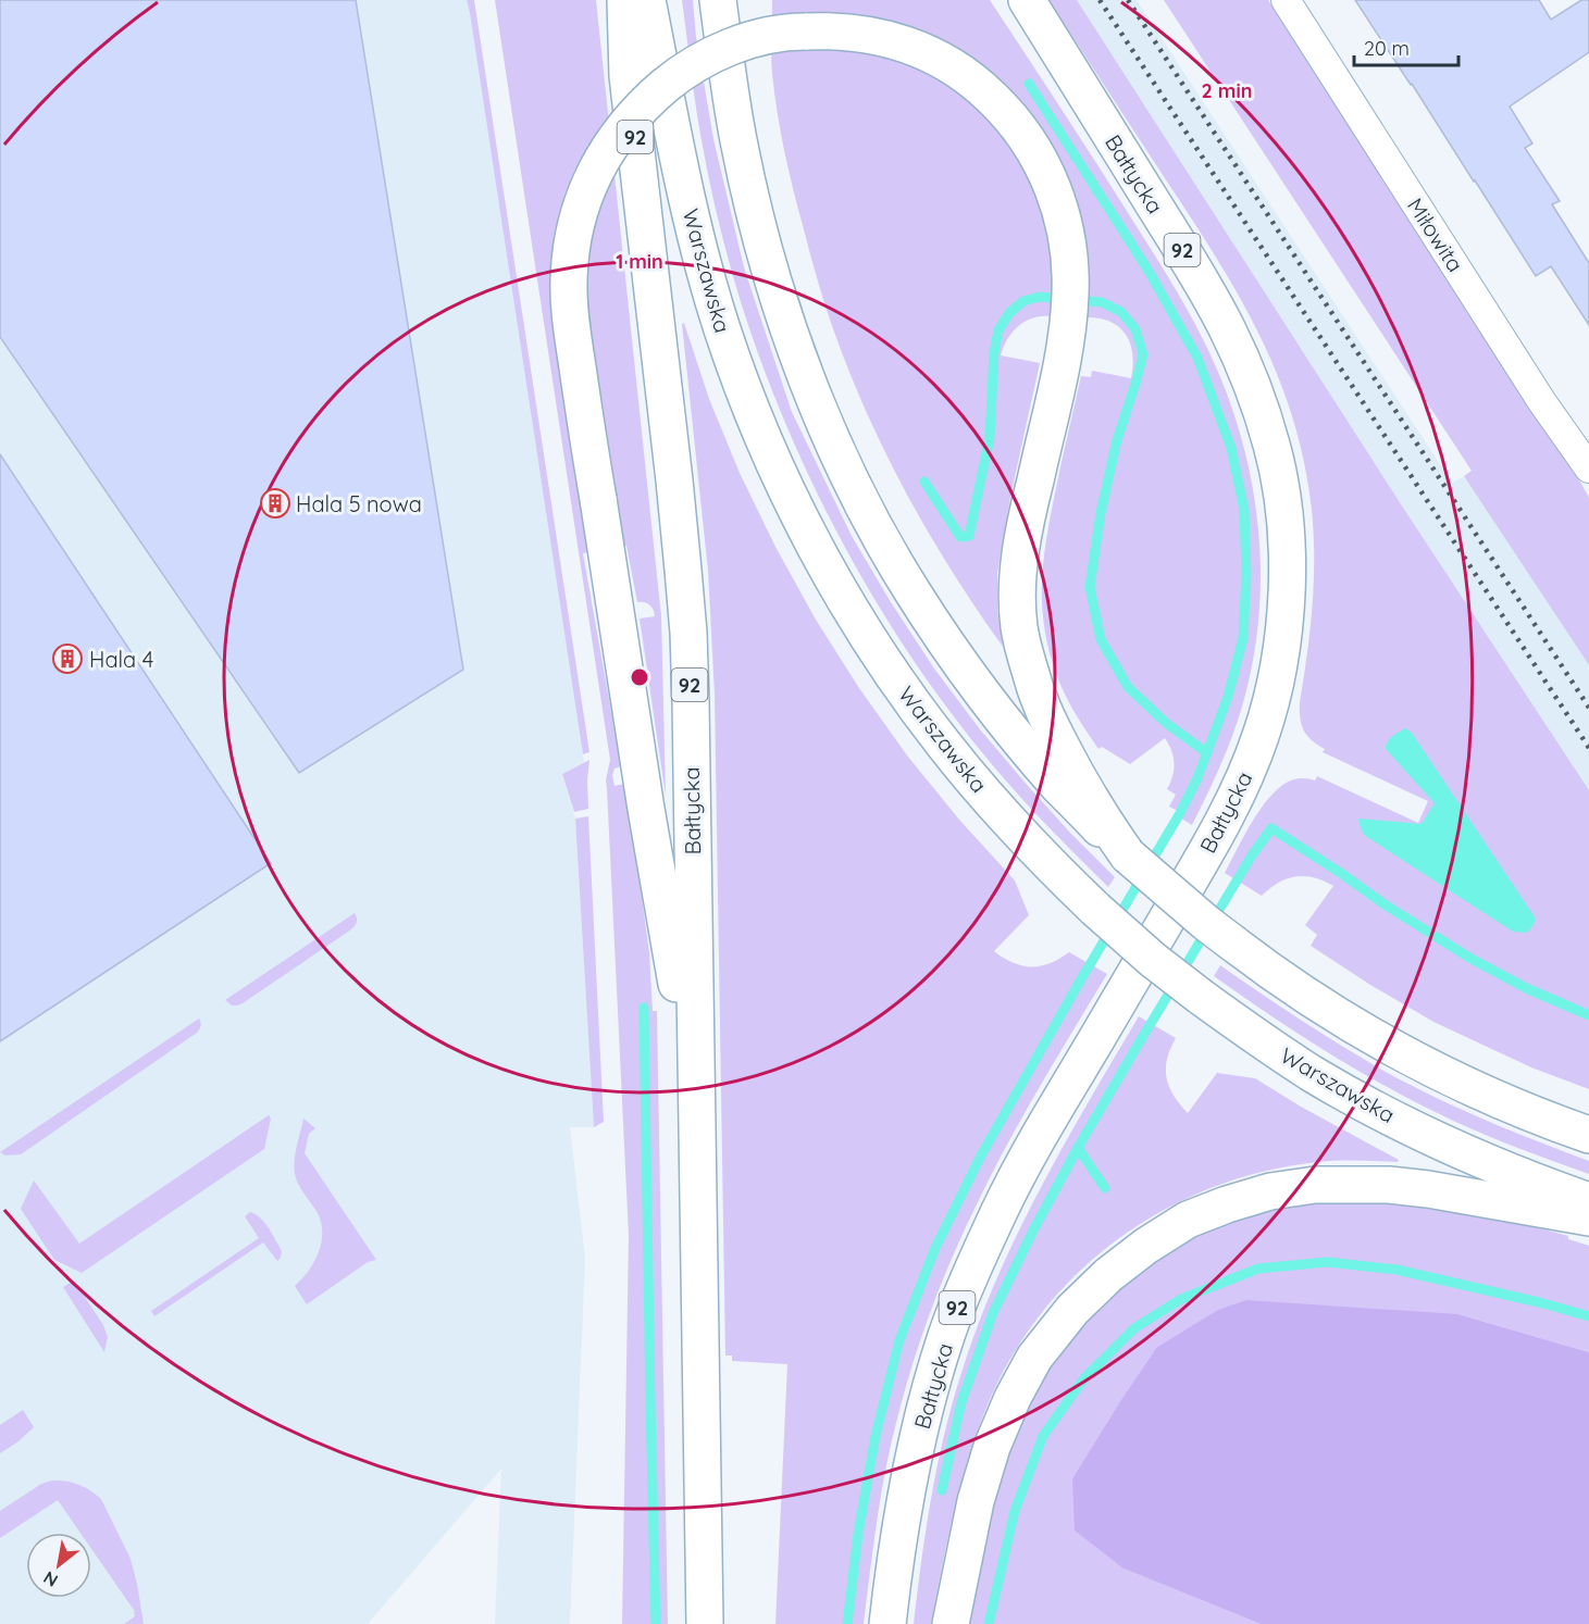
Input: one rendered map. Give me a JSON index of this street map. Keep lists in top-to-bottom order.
{
  "streets": {
    "main road": ["92", "Bałtycka", "Warszawska"],
    "street": ["Miłowita"]
  },
  "places": {
    "building": ["Hala 5 nowa", "Hala 4"]
  },
  "scale_bar": "20 m",
  "north": "bottom left",
  "rings": ["2 min", "1 min"]
}
